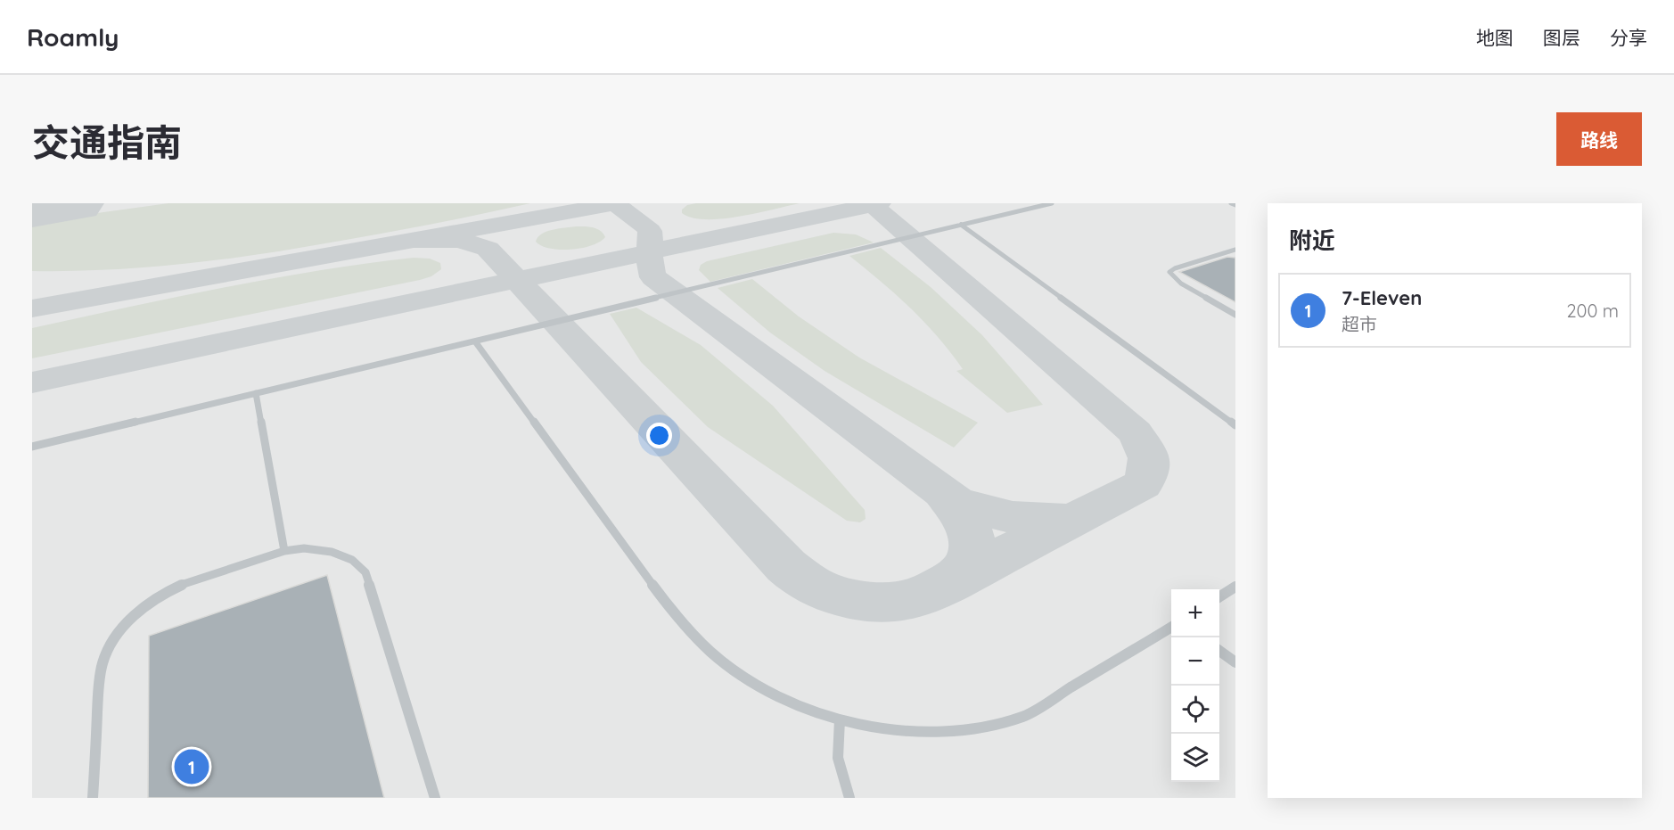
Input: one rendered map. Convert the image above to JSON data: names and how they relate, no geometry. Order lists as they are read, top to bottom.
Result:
{
  "page": {
    "header": "Roamly",
    "nav": ["地图", "图层", "分享"],
    "title": "交通指南",
    "buttons": "路线",
    "heading": "附近",
    "list": [
      {
        "mark": "1",
        "name": "7-Eleven",
        "note": "超市",
        "value": "200 m"
      }
    ],
    "map_buttons": ["+", "−"],
    "pins": "1"
  }
}
